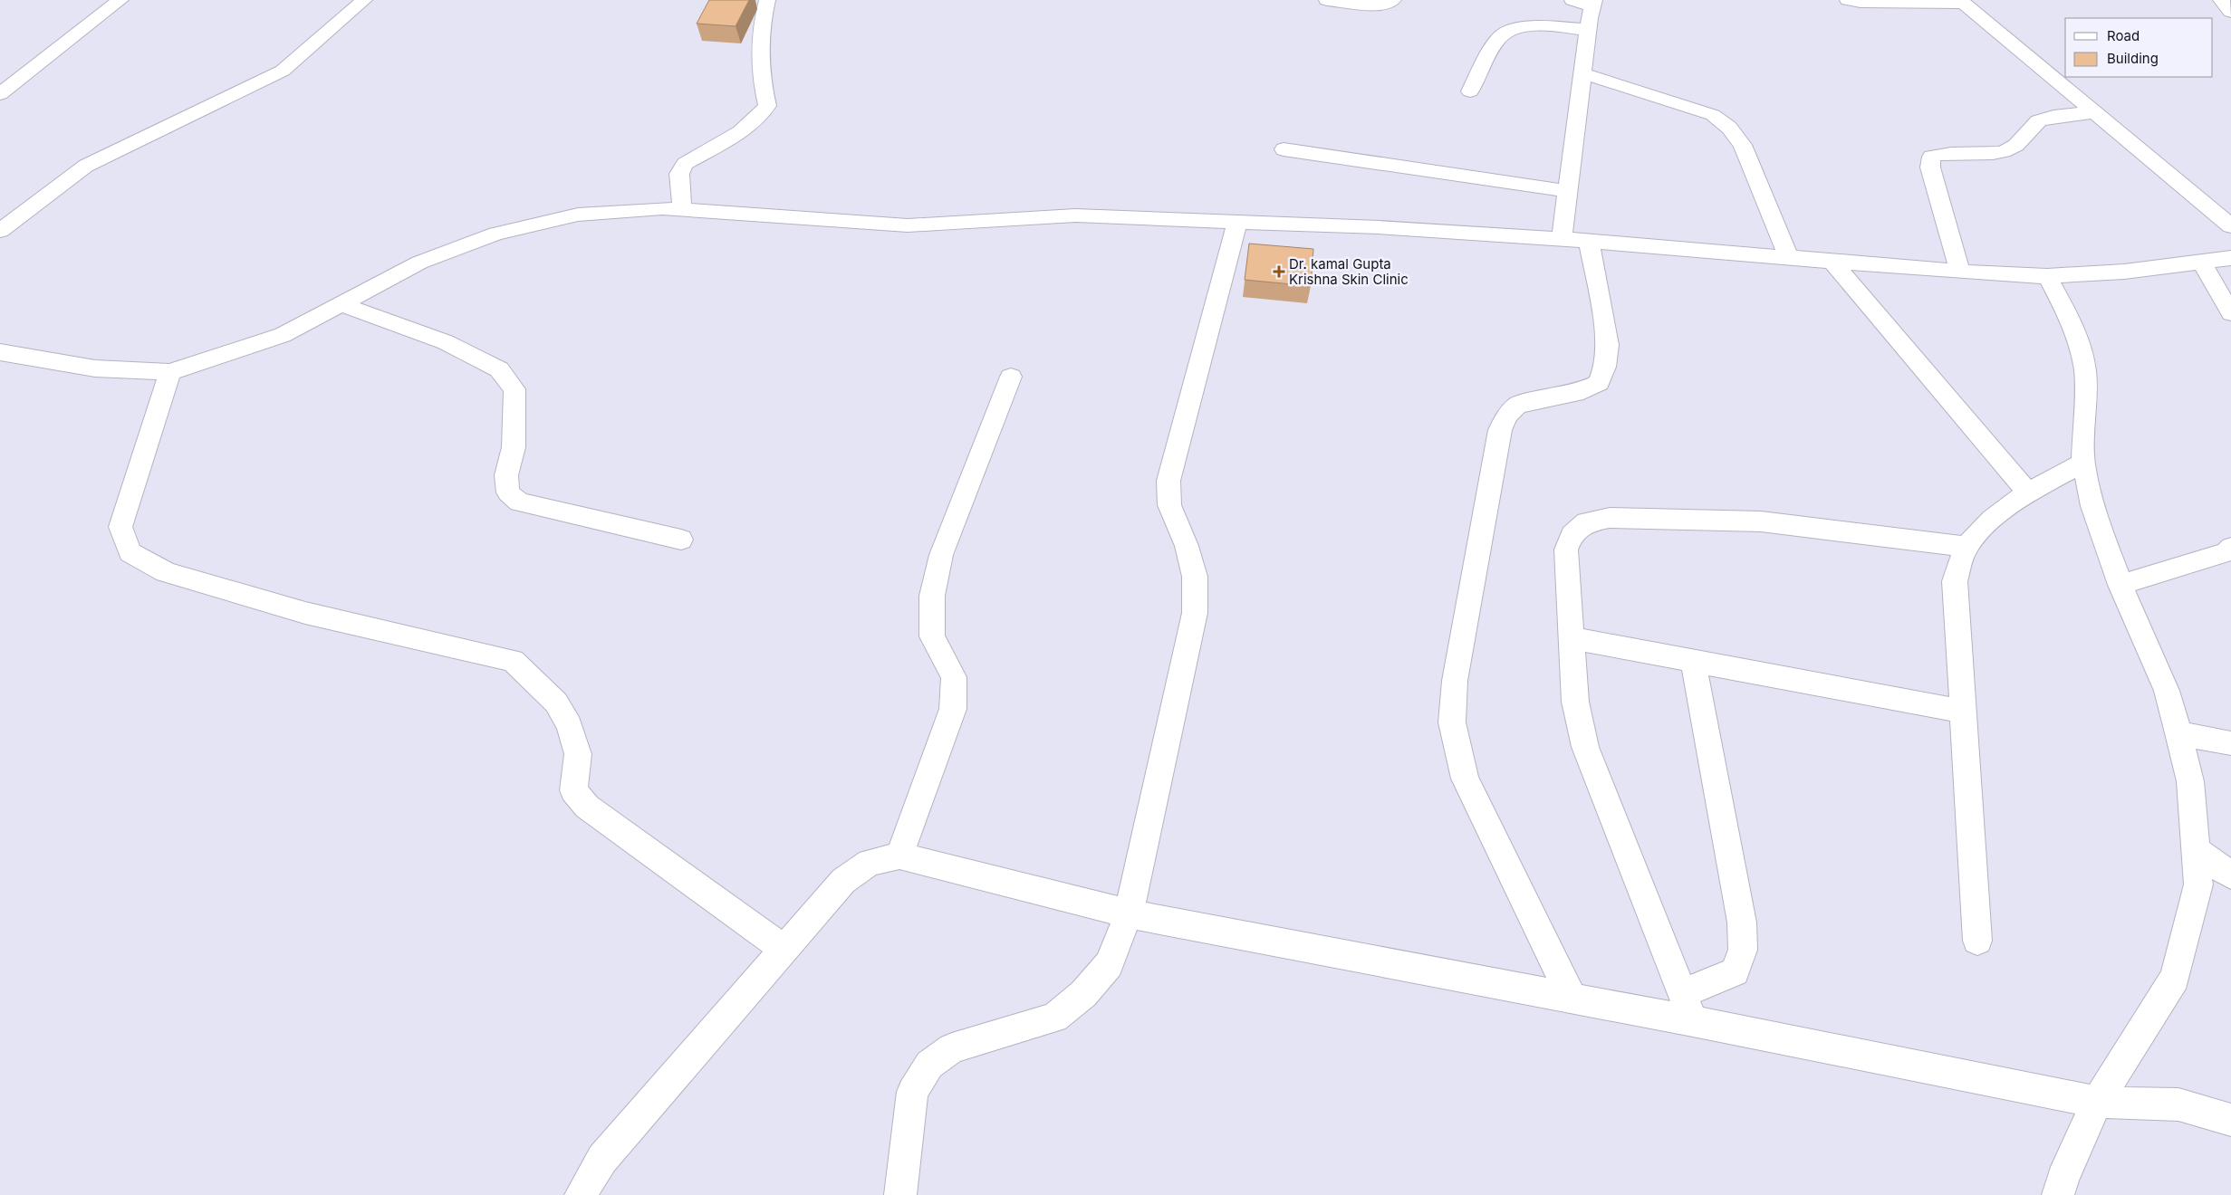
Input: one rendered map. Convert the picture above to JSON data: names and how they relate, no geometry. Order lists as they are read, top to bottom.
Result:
{
  "places": {
    "health": ["Dr. kamal Gupta Krishna Skin Clinic"]
  },
  "legend": ["Road", "Building"]
}
